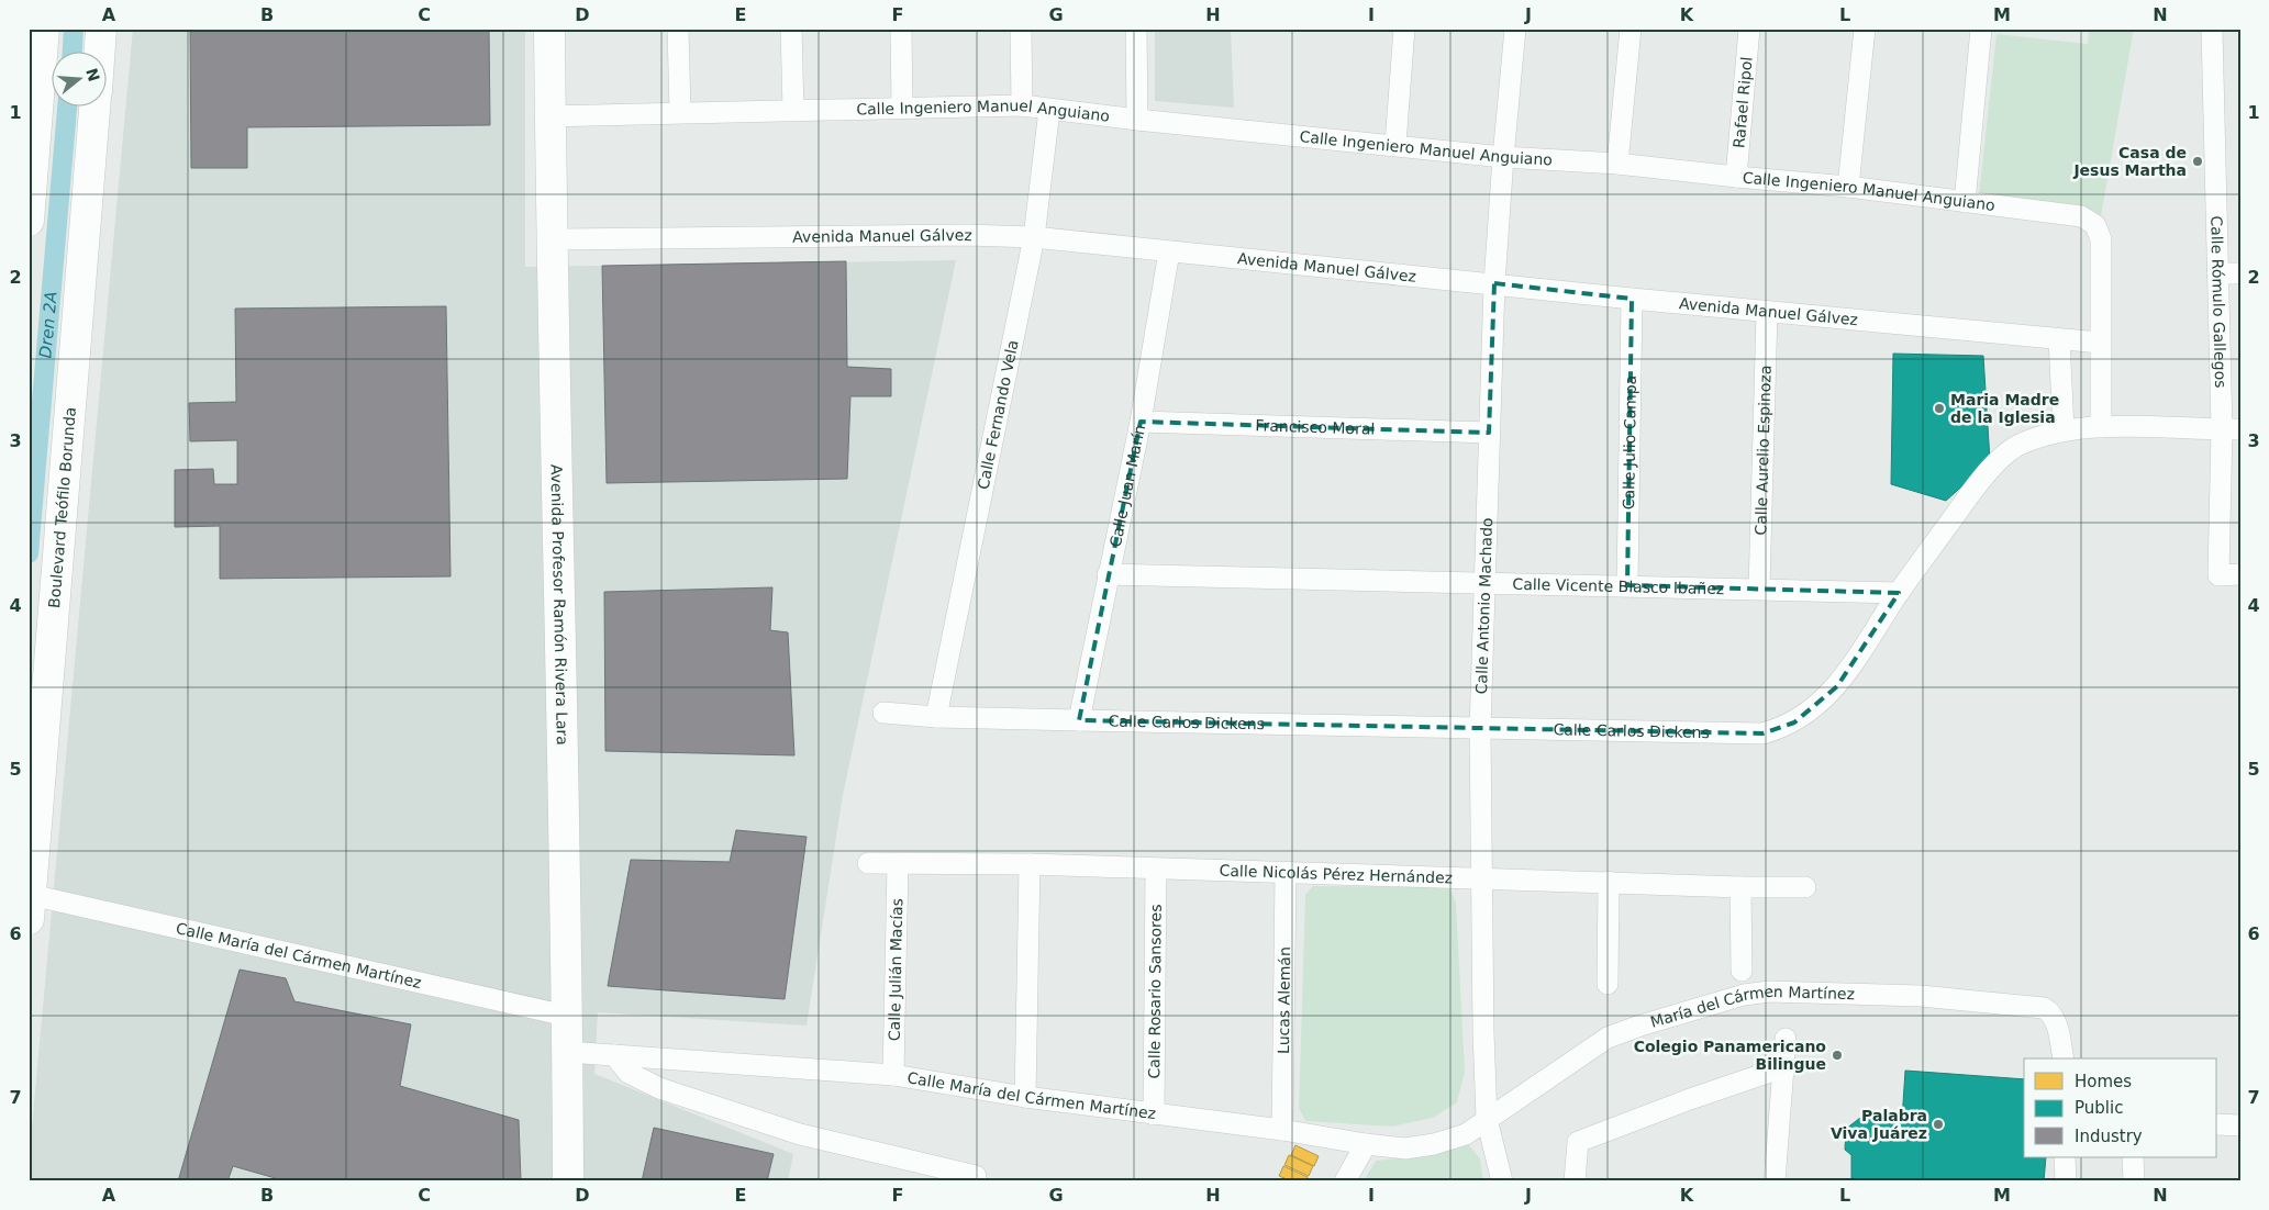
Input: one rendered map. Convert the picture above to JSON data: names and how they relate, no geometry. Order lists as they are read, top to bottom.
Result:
{
  "streets": {
    "main road": ["Boulevard Teófilo Borunda", "Avenida Profesor Ramón Rivera Lara"],
    "street": [
      "Rafael Ripol",
      "Calle Ingeniero Manuel Anguiano",
      "Avenida Manuel Gálvez",
      "Calle Rómulo Gallegos",
      "Calle Fernando Vela",
      "Francisco Moral",
      "Calle Julio Campa",
      "Calle Aurelio Espinoza",
      "Calle Juan Marín",
      "Calle Vicente Blasco Ibañez",
      "Calle Antonio Machado",
      "Calle Carlos Dickens",
      "Calle Nicolás Pérez Hernández",
      "Calle María del Cármen Martínez",
      "Calle Julián Macías",
      "Calle Rosario Sansores",
      "Lucas Alemán",
      "María del Cármen Martínez"
    ]
  },
  "crossings": [
    ["Rafael Ripol", "Calle Ingeniero Manuel Anguiano"],
    ["Calle Ingeniero Manuel Anguiano", "Avenida Manuel Gálvez"],
    ["Calle Ingeniero Manuel Anguiano", "Calle Fernando Vela"],
    ["Calle Ingeniero Manuel Anguiano", "Avenida Profesor Ramón Rivera Lara"],
    ["Calle Ingeniero Manuel Anguiano", "Calle Antonio Machado"],
    ["Calle Ingeniero Manuel Anguiano", "Calle Carlos Dickens"],
    ["Avenida Manuel Gálvez", "Calle Fernando Vela"],
    ["Avenida Manuel Gálvez", "Calle Julio Campa"],
    ["Avenida Manuel Gálvez", "Calle Aurelio Espinoza"],
    ["Avenida Manuel Gálvez", "Calle Juan Marín"],
    ["Avenida Manuel Gálvez", "Avenida Profesor Ramón Rivera Lara"],
    ["Avenida Manuel Gálvez", "Calle Antonio Machado"],
    ["Calle Rómulo Gallegos", "Calle Carlos Dickens"],
    ["Calle Fernando Vela", "Calle Carlos Dickens"],
    ["Francisco Moral", "Calle Juan Marín"],
    ["Francisco Moral", "Calle Antonio Machado"],
    ["Calle Julio Campa", "Calle Vicente Blasco Ibañez"],
    ["Calle Aurelio Espinoza", "Calle Vicente Blasco Ibañez"],
    ["Calle Juan Marín", "Calle Vicente Blasco Ibañez"],
    ["Calle Juan Marín", "Calle Carlos Dickens"],
    ["Boulevard Teófilo Borunda", "Calle María del Cármen Martínez"],
    ["Calle Vicente Blasco Ibañez", "Calle Antonio Machado"],
    ["Calle Vicente Blasco Ibañez", "Calle Carlos Dickens"],
    ["Avenida Profesor Ramón Rivera Lara", "Calle María del Cármen Martínez"],
    ["Calle Antonio Machado", "Calle Carlos Dickens"],
    ["Calle Antonio Machado", "Calle Nicolás Pérez Hernández"],
    ["Calle Antonio Machado", "Calle María del Cármen Martínez"],
    ["Calle Antonio Machado", "María del Cármen Martínez"],
    ["Calle Nicolás Pérez Hernández", "Calle Julián Macías"],
    ["Calle Nicolás Pérez Hernández", "Calle Rosario Sansores"],
    ["Calle Nicolás Pérez Hernández", "Lucas Alemán"],
    ["Calle María del Cármen Martínez", "Calle Julián Macías"],
    ["Calle María del Cármen Martínez", "Calle Rosario Sansores"],
    ["Calle María del Cármen Martínez", "Lucas Alemán"],
    ["Calle María del Cármen Martínez", "María del Cármen Martínez"]
  ],
  "water": ["Dren 2A"],
  "places": [
    "Casa de Jesus Martha",
    "Maria Madre de la Iglesia",
    "Colegio Panamericano Bilingue",
    "Palabra Viva Juárez"
  ],
  "legend": ["Homes", "Public", "Industry"],
  "north": "right",
  "grid": {
    "columns": [
      "A",
      "B",
      "C",
      "D",
      "E",
      "F",
      "G",
      "H",
      "I",
      "J",
      "K",
      "L",
      "M",
      "N"
    ],
    "rows": [
      "1",
      "2",
      "3",
      "4",
      "5",
      "6",
      "7"
    ]
  }
}
